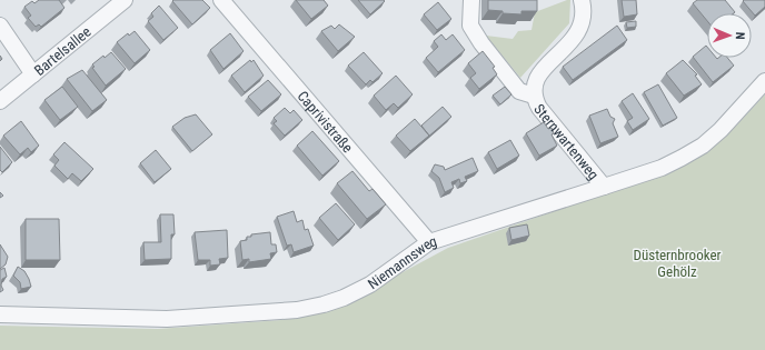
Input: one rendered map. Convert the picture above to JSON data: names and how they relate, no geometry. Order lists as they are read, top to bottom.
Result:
{
  "streets": {
    "street": [
      "Bartelsallee",
      "Caprivistraße",
      "Sternwartenweg",
      "Niemannsweg"
    ]
  },
  "crossings": [
    ["Caprivistraße", "Niemannsweg"],
    ["Sternwartenweg", "Niemannsweg"]
  ],
  "parks": ["Düsternbrooker Gehölz"],
  "north": "right"
}
